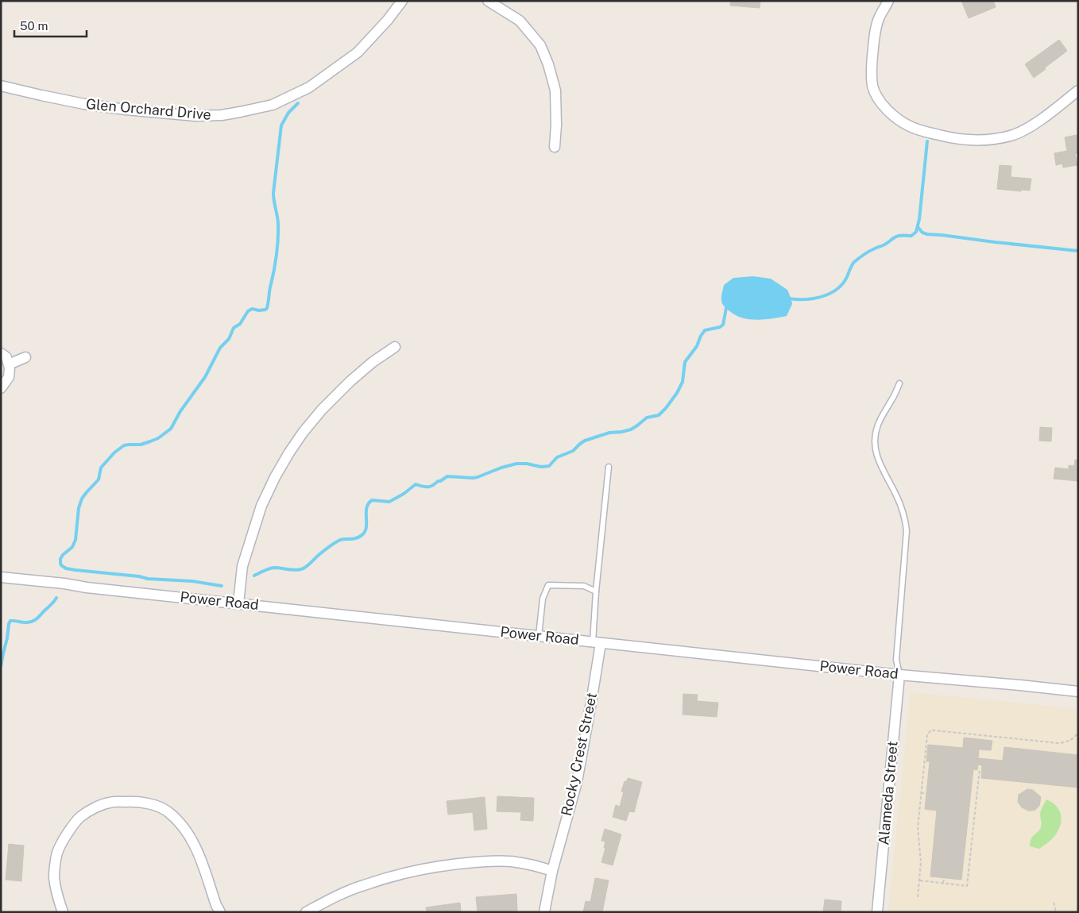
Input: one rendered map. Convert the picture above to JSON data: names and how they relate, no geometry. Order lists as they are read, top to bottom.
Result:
{
  "streets": {
    "street": [
      "Glen Orchard Drive",
      "Power Road",
      "Rocky Crest Street",
      "Alameda Street"
    ]
  },
  "crossings": [
    ["Power Road", "Rocky Crest Street"],
    ["Power Road", "Alameda Street"]
  ],
  "scale_bar": "50 m"
}
